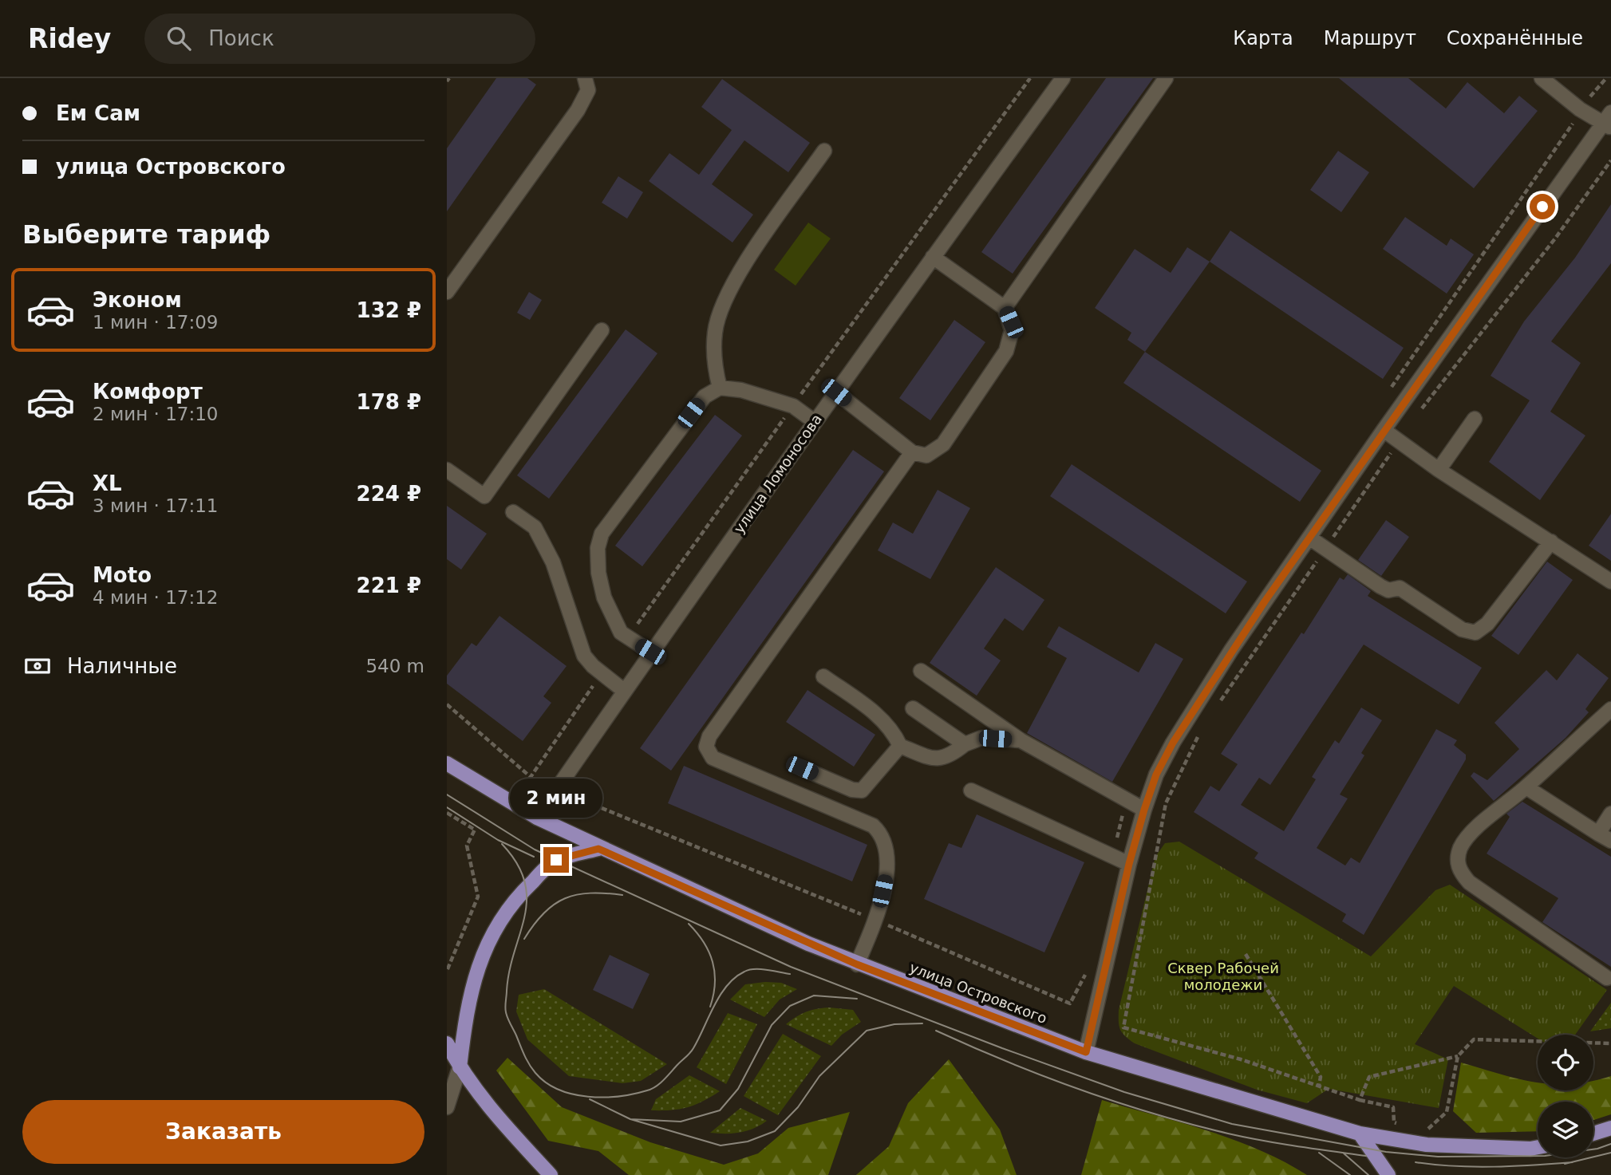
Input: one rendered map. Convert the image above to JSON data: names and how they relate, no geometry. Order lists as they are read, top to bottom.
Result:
{
  "streets": {
    "main road": ["улица Островского"],
    "street": ["улица Ломоносова"]
  },
  "crossings": [
    ["улица Ломоносова", "улица Островского"]
  ],
  "parks": ["Сквер Рабочей молодежи"],
  "page": {
    "header": "Ridey",
    "search": "Поиск",
    "nav": ["Карта", "Маршрут", "Сохранённые"],
    "banner": ["Ем Сам", "улица Островского"],
    "heading": "Выберите тариф",
    "list": [
      {
        "name": "Эконом",
        "note": "1 мин · 17:09",
        "value": "132 ₽"
      },
      {
        "name": "Комфорт",
        "note": "2 мин · 17:10",
        "value": "178 ₽"
      },
      {
        "name": "XL",
        "note": "3 мин · 17:11",
        "value": "224 ₽"
      },
      {
        "name": "Moto",
        "note": "4 мин · 17:12",
        "value": "221 ₽"
      }
    ],
    "pay": ["Наличные", "540 m"],
    "bubble": "2 мин",
    "buttons": "Заказать"
  }
}
